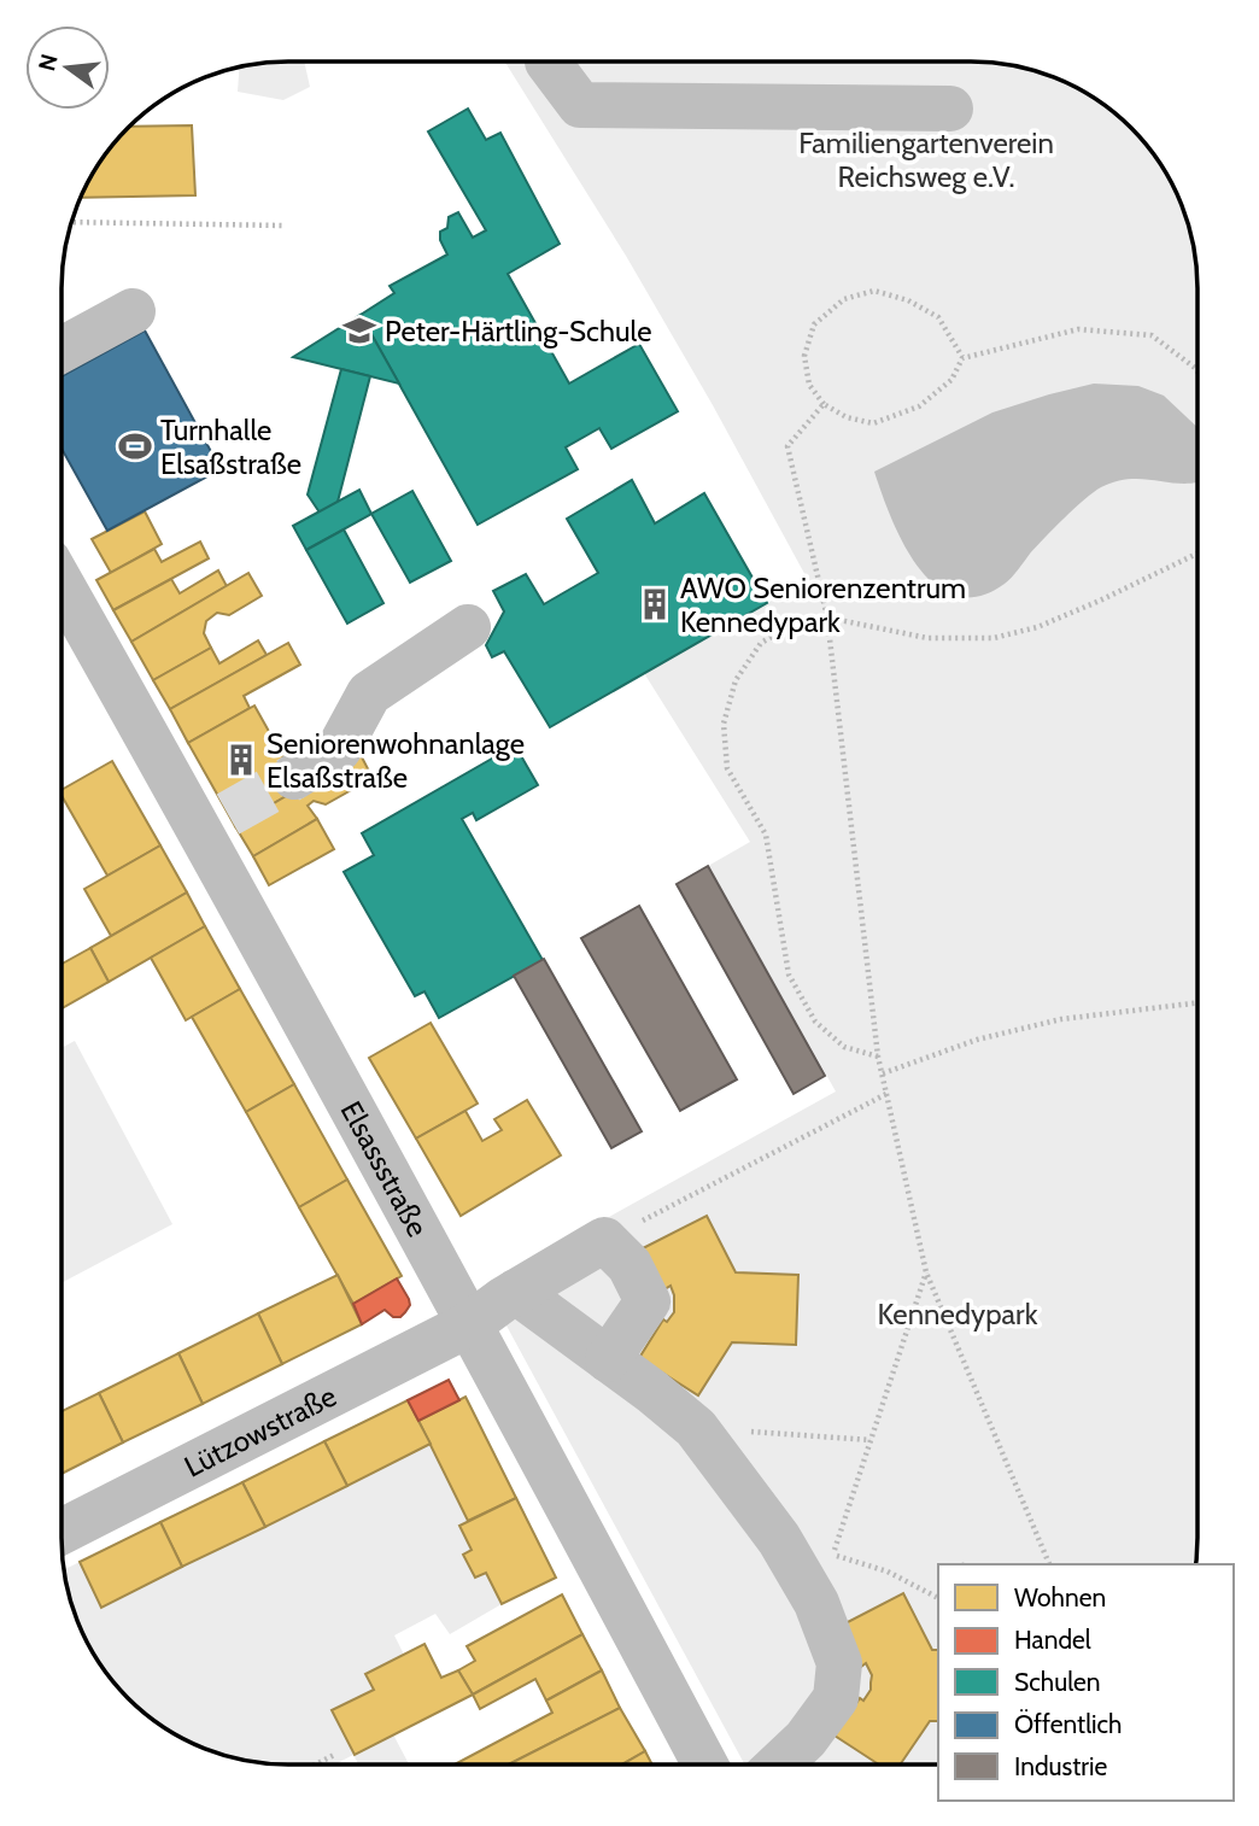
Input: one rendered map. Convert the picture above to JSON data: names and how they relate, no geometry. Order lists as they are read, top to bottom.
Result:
{
  "streets": {
    "street": ["Elsassstraße", "Lützowstraße"]
  },
  "crossings": [
    ["Elsassstraße", "Lützowstraße"]
  ],
  "parks": ["Familiengartenverein Reichsweg e.V.", "Kennedypark"],
  "places": {
    "school or university": ["Peter-Härtling-Schule"],
    "sports": ["Turnhalle Elsaßstraße"],
    "building": ["AWO Seniorenzentrum Kennedypark", "Seniorenwohnanlage Elsaßstraße"]
  },
  "legend": [
    "Wohnen",
    "Handel",
    "Schulen",
    "Öffentlich",
    "Industrie"
  ],
  "north": "left"
}
